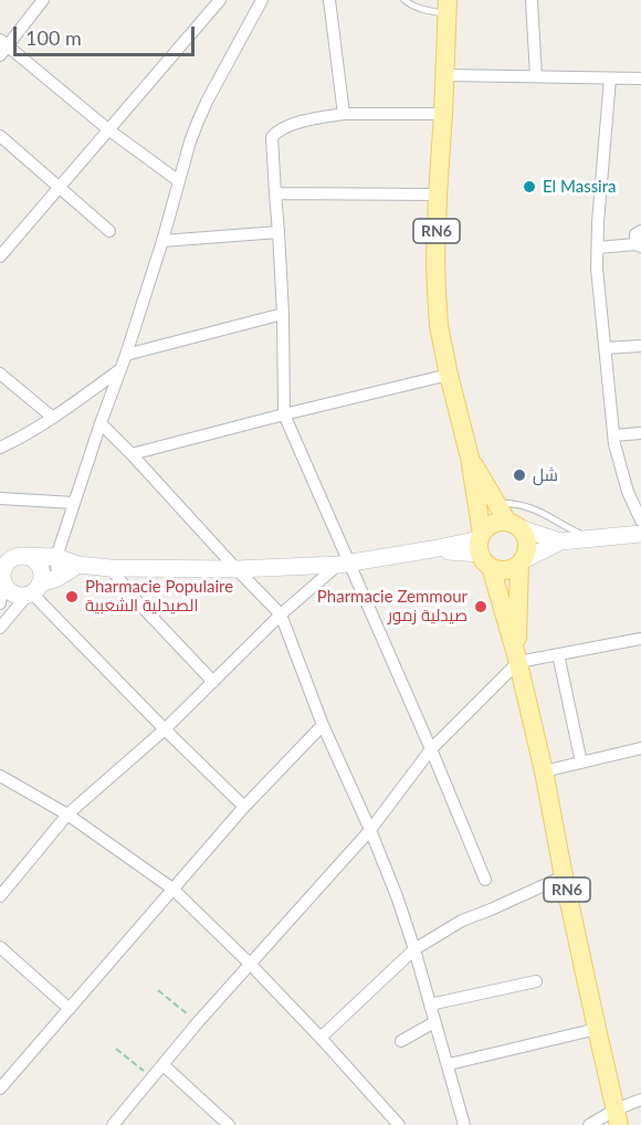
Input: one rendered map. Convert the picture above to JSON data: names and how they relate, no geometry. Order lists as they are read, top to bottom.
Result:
{
  "streets": {
    "main road": ["RN6"]
  },
  "places": [
    "El Massira",
    "شل",
    "Pharmacie Populaire الصيدلية الشعبية",
    "Pharmacie Zemmour صيدلية زمور"
  ],
  "scale_bar": "100 m"
}
